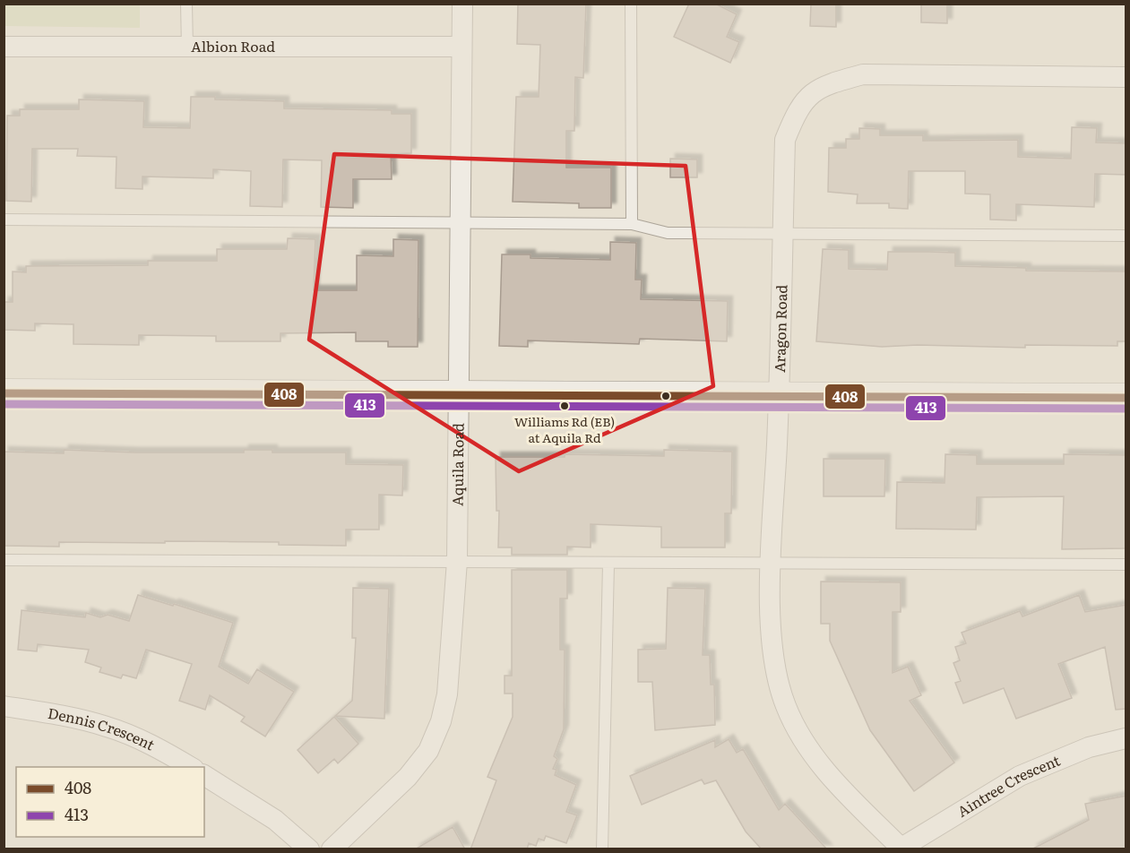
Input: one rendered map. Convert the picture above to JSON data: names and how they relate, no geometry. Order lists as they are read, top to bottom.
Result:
{
  "streets": {
    "street": [
      "Albion Road",
      "Aragon Road",
      "Aquila Road",
      "Dennis Crescent",
      "Aintree Crescent"
    ]
  },
  "crossings": [
    ["Albion Road", "Aquila Road"],
    ["Aragon Road", "Aintree Crescent"]
  ],
  "places": ["Williams Rd (EB) at Aquila Rd"],
  "lines": ["transit line 408", "transit line 413"],
  "legend": ["408", "413"]
}
